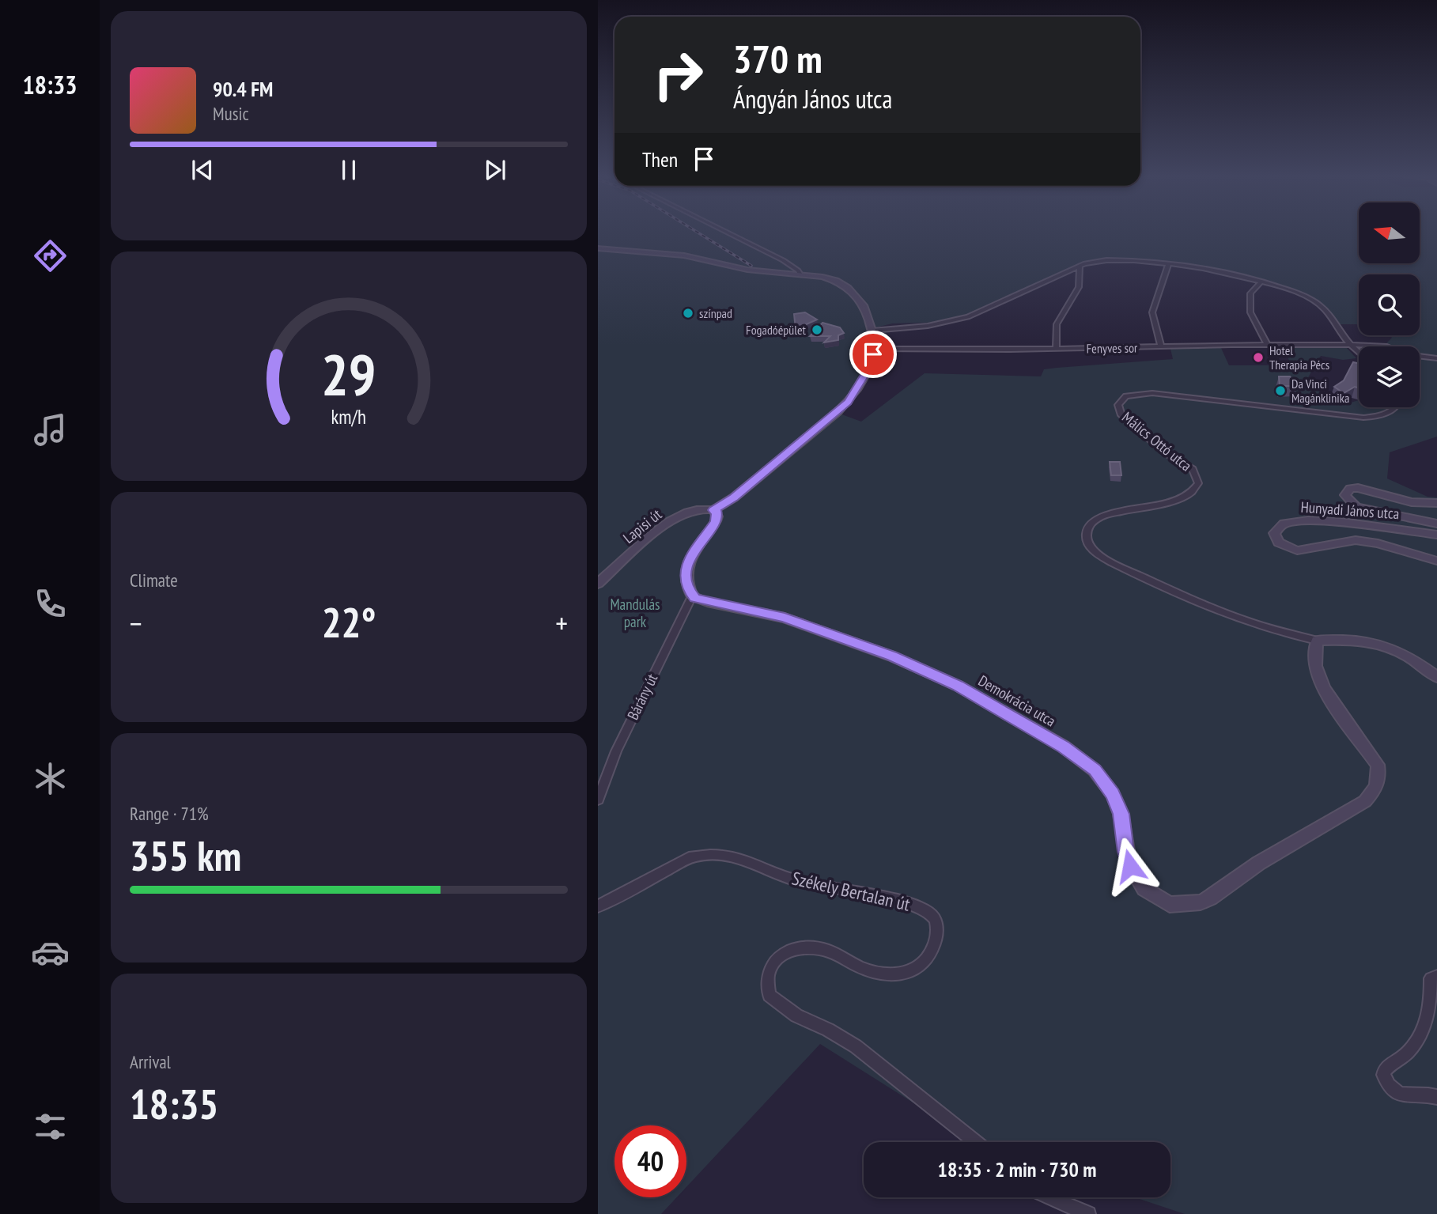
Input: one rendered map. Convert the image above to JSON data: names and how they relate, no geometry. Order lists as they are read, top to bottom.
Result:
{
  "streets": {
    "street": [
      "Fenyves sor",
      "Málics Ottó utca",
      "Hunyadi János utca",
      "Lapisi út",
      "Bárány út",
      "Demokrácia utca",
      "Székely Bertalan út"
    ]
  },
  "crossings": [
    ["Málics Ottó utca", "Demokrácia utca"],
    ["Bárány út", "Demokrácia utca"]
  ],
  "parks": ["Mandulás park"],
  "places": [
    "színpad",
    "Fogadóépület",
    "Hotel Therapia Pécs",
    "Da Vinci Magánklinika"
  ],
  "north": "left",
  "page": {
    "tabs": "18:33",
    "turn": ["370 m", "Ángyán János utca"],
    "song": ["90.4 FM", "Music"],
    "then": "Then",
    "tile": [
      "Climate",
      ["Range · 71%", "355 km"],
      ["Arrival", "18:35"]
    ],
    "heat": ["−", "22°", "+"],
    "limit": "40",
    "trip": "18:35 · 2 min · 730 m",
    "gauge": ["29", "km/h"]
  }
}
